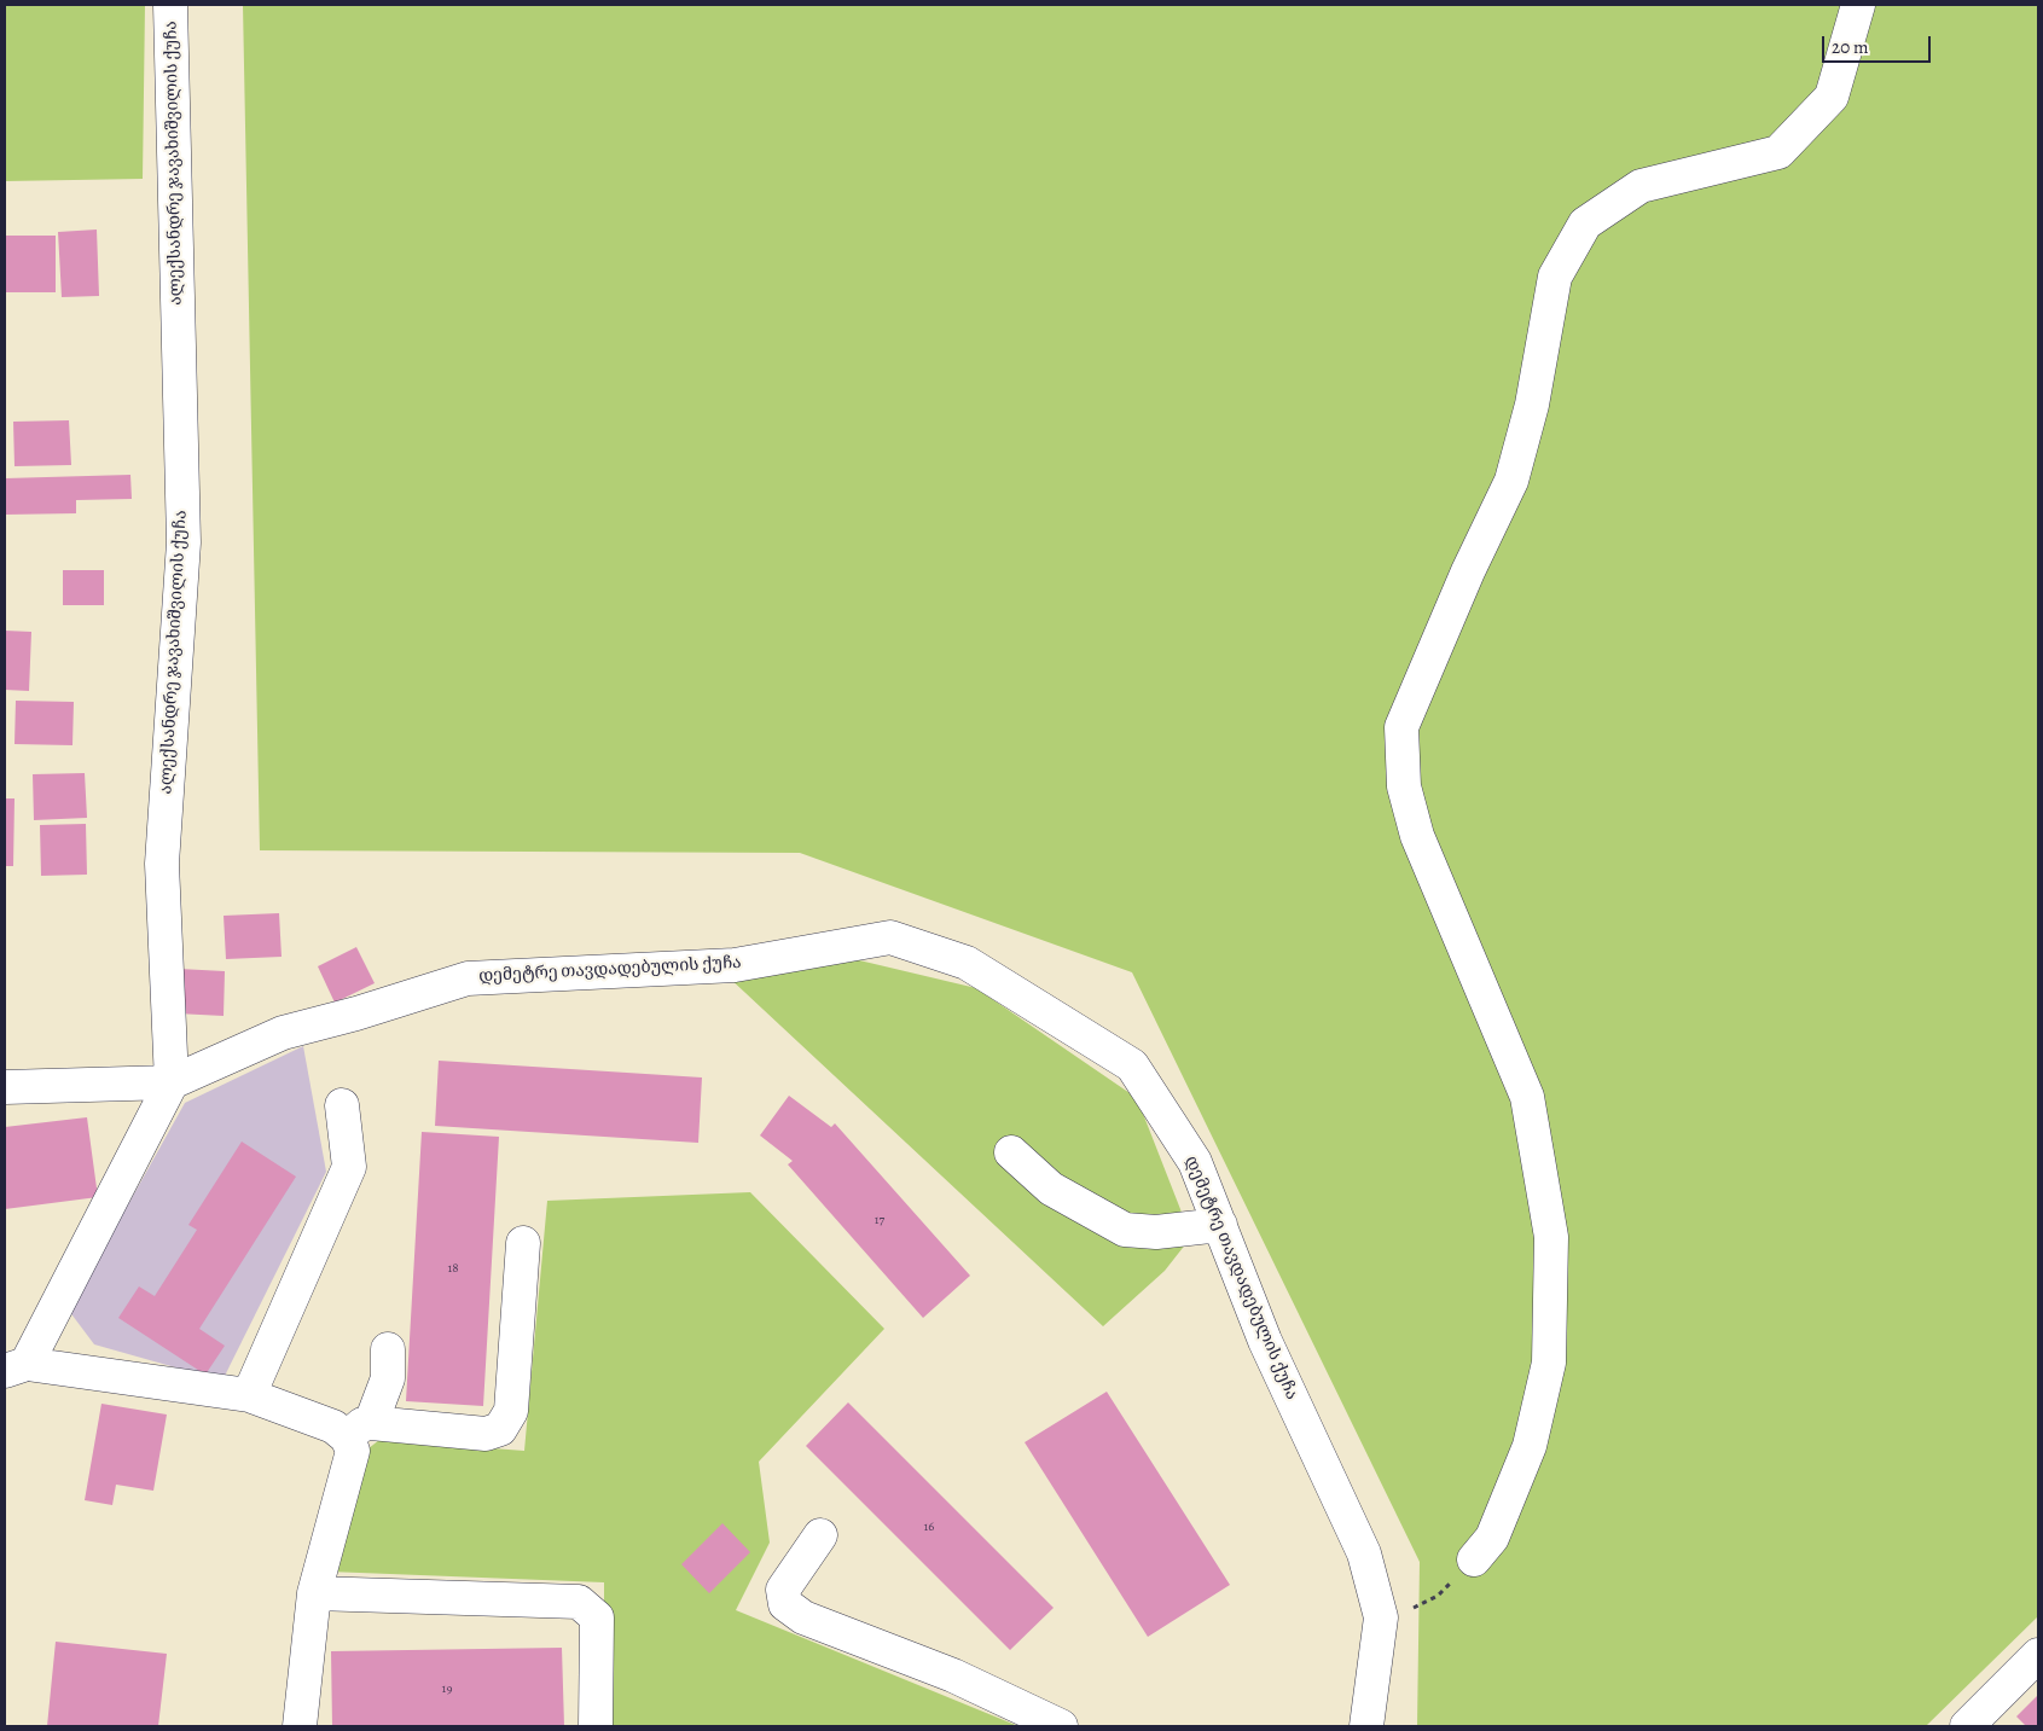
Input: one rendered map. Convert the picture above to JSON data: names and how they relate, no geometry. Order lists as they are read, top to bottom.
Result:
{
  "streets": {
    "street": ["ალექსანდრე ჯავახიშვილის ქუჩა", "დემეტრე თავდადებულის ქუჩა"]
  },
  "crossings": [
    ["ალექსანდრე ჯავახიშვილის ქუჩა", "დემეტრე თავდადებულის ქუჩა"]
  ],
  "house_numbers": [
    "17",
    "18",
    "16",
    "19"
  ],
  "scale_bar": "20 m"
}
